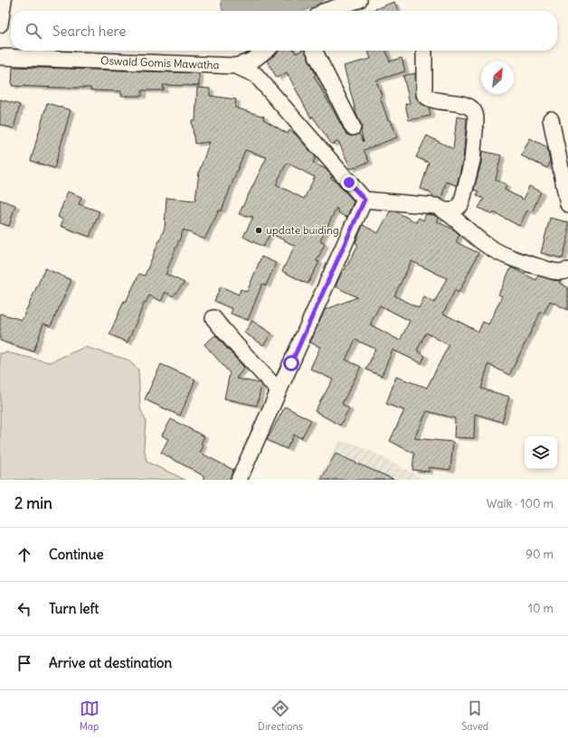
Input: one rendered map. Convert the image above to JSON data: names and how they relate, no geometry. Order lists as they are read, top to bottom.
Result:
{
  "streets": {
    "street": ["Oswald Gomis Mawatha"]
  },
  "places": ["update buiding"],
  "north": "top right",
  "page": {
    "search": "Search here",
    "heading": ["2 min", "Walk · 100 m"],
    "list": [
      ["Continue", "90 m"],
      ["Turn left", "10 m"],
      "Arrive at destination"
    ],
    "nav": ["Map", "Directions", "Saved"]
  }
}
